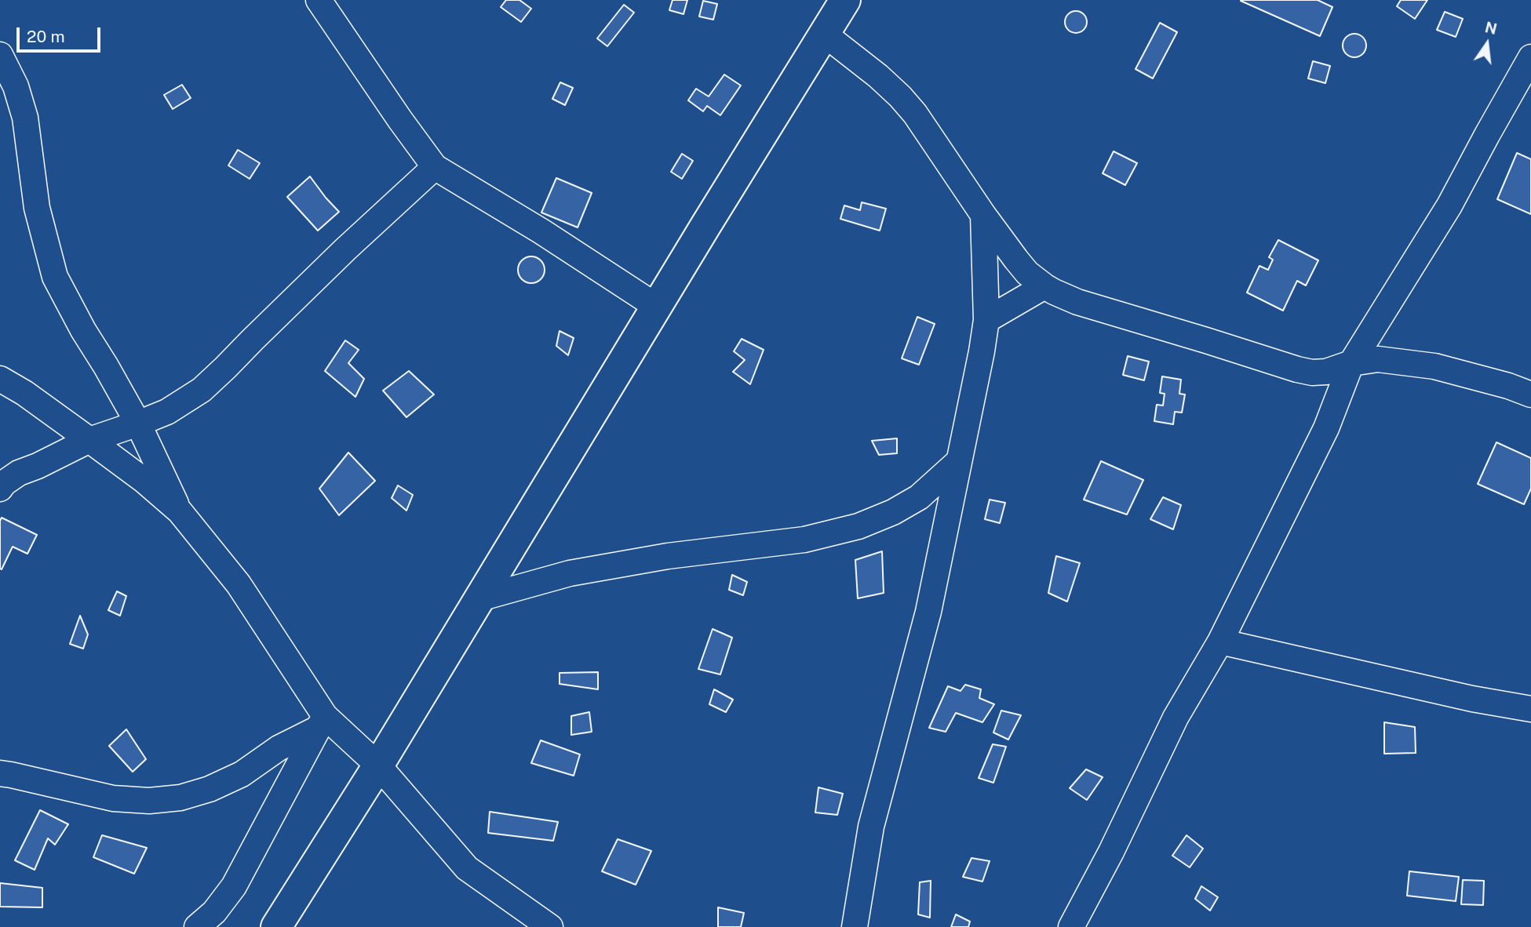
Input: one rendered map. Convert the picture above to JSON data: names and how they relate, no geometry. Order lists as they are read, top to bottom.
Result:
{
  "scale_bar": "20 m",
  "north": "top"
}
